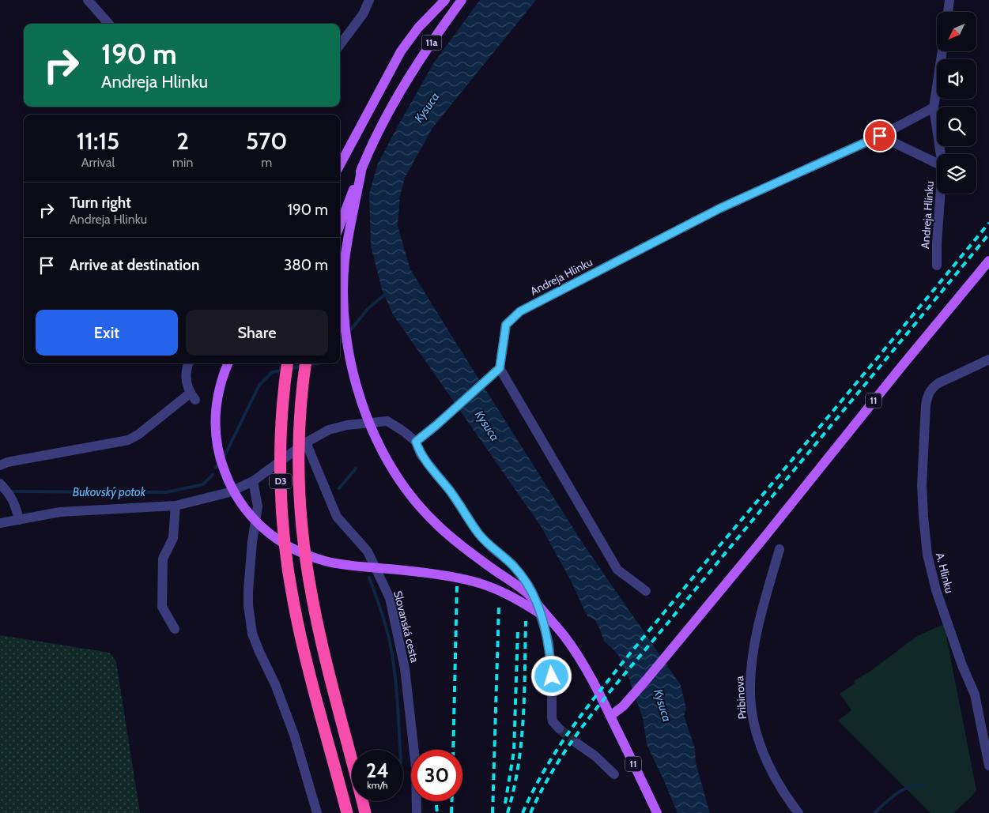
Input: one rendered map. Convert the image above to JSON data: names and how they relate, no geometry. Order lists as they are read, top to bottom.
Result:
{
  "streets": {
    "highway": ["D3"],
    "main road": ["11a", "11"],
    "street": [
      "Andreja Hlinku",
      "A. Hlinku",
      "Slovanská cesta",
      "Pribinova"
    ]
  },
  "water": ["Kysuca", "Bukovský potok"],
  "north": "bottom left",
  "page": {
    "turn": ["190 m", "Andreja Hlinku"],
    "eta": [
      "11:15",
      "Arrival",
      "2",
      "min",
      "570",
      "m"
    ],
    "list": [
      {
        "name": "Turn right",
        "note": "Andreja Hlinku",
        "value": "190 m"
      },
      {
        "name": "Arrive at destination",
        "value": "380 m"
      }
    ],
    "buttons": ["Exit", "Share"],
    "speed": "24 km/h",
    "limit": "30"
  }
}
